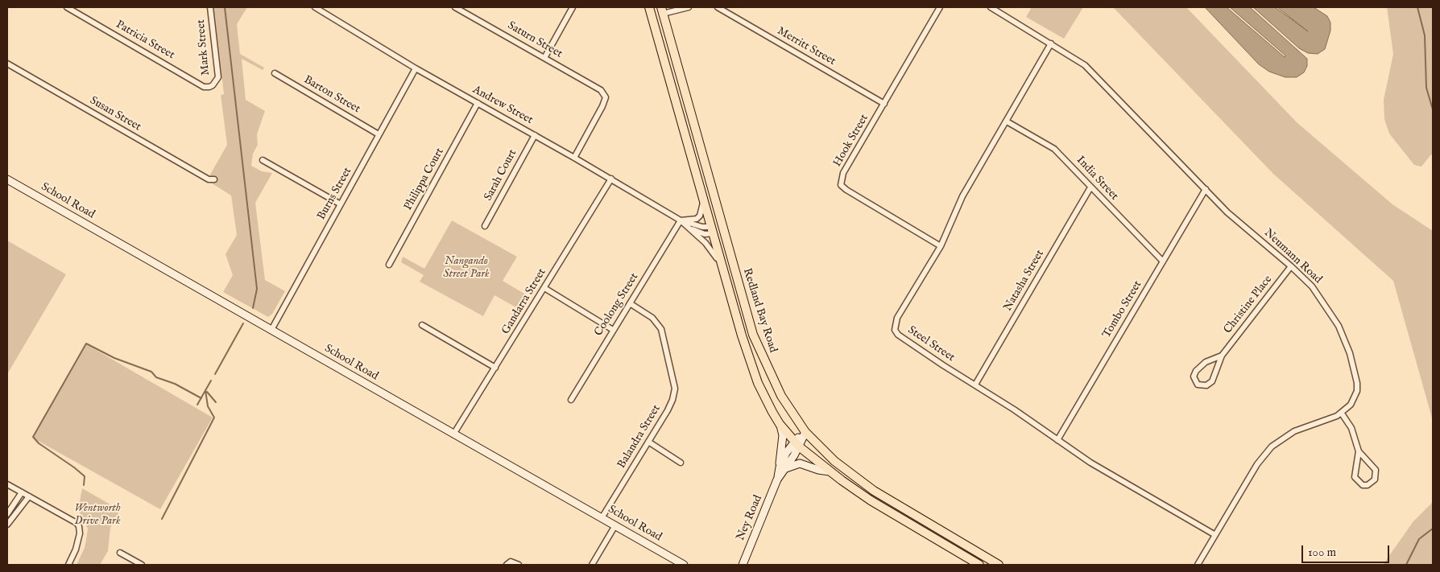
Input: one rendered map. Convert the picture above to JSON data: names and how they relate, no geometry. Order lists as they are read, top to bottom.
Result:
{
  "streets": {
    "main road": ["Redland Bay Road"],
    "street": [
      "Patricia Street",
      "Saturn Street",
      "Merritt Street",
      "Mark Street",
      "Barton Street",
      "Andrew Street",
      "Susan Street",
      "Hook Street",
      "Sarah Court",
      "India Street",
      "Philippa Court",
      "Burns Street",
      "School Road",
      "Neumann Road",
      "Natasha Street",
      "Gandarra Street",
      "Coolong Street",
      "Christine Place",
      "Tombo Street",
      "Steel Street",
      "Balandra Street",
      "Ney Road"
    ]
  },
  "crossings": [
    ["Patricia Street", "Mark Street"],
    ["Saturn Street", "Andrew Street"],
    ["Merritt Street", "Hook Street"],
    ["Barton Street", "Burns Street"],
    ["Andrew Street", "Sarah Court"],
    ["Andrew Street", "Philippa Court"],
    ["Andrew Street", "Burns Street"],
    ["Andrew Street", "Gandarra Street"],
    ["Andrew Street", "Coolong Street"],
    ["Andrew Street", "Redland Bay Road"],
    ["Hook Street", "Steel Street"],
    ["India Street", "Natasha Street"],
    ["India Street", "Tombo Street"],
    ["India Street", "Steel Street"],
    ["Burns Street", "School Road"],
    ["School Road", "Gandarra Street"],
    ["School Road", "Balandra Street"],
    ["Neumann Road", "Christine Place"],
    ["Neumann Road", "Tombo Street"],
    ["Neumann Road", "Steel Street"],
    ["Natasha Street", "Steel Street"],
    ["Coolong Street", "Balandra Street"],
    ["Tombo Street", "Steel Street"],
    ["Redland Bay Road", "Ney Road"]
  ],
  "parks": ["Nangando Street Park", "Wentworth Drive Park"],
  "scale_bar": "100 m"
}
